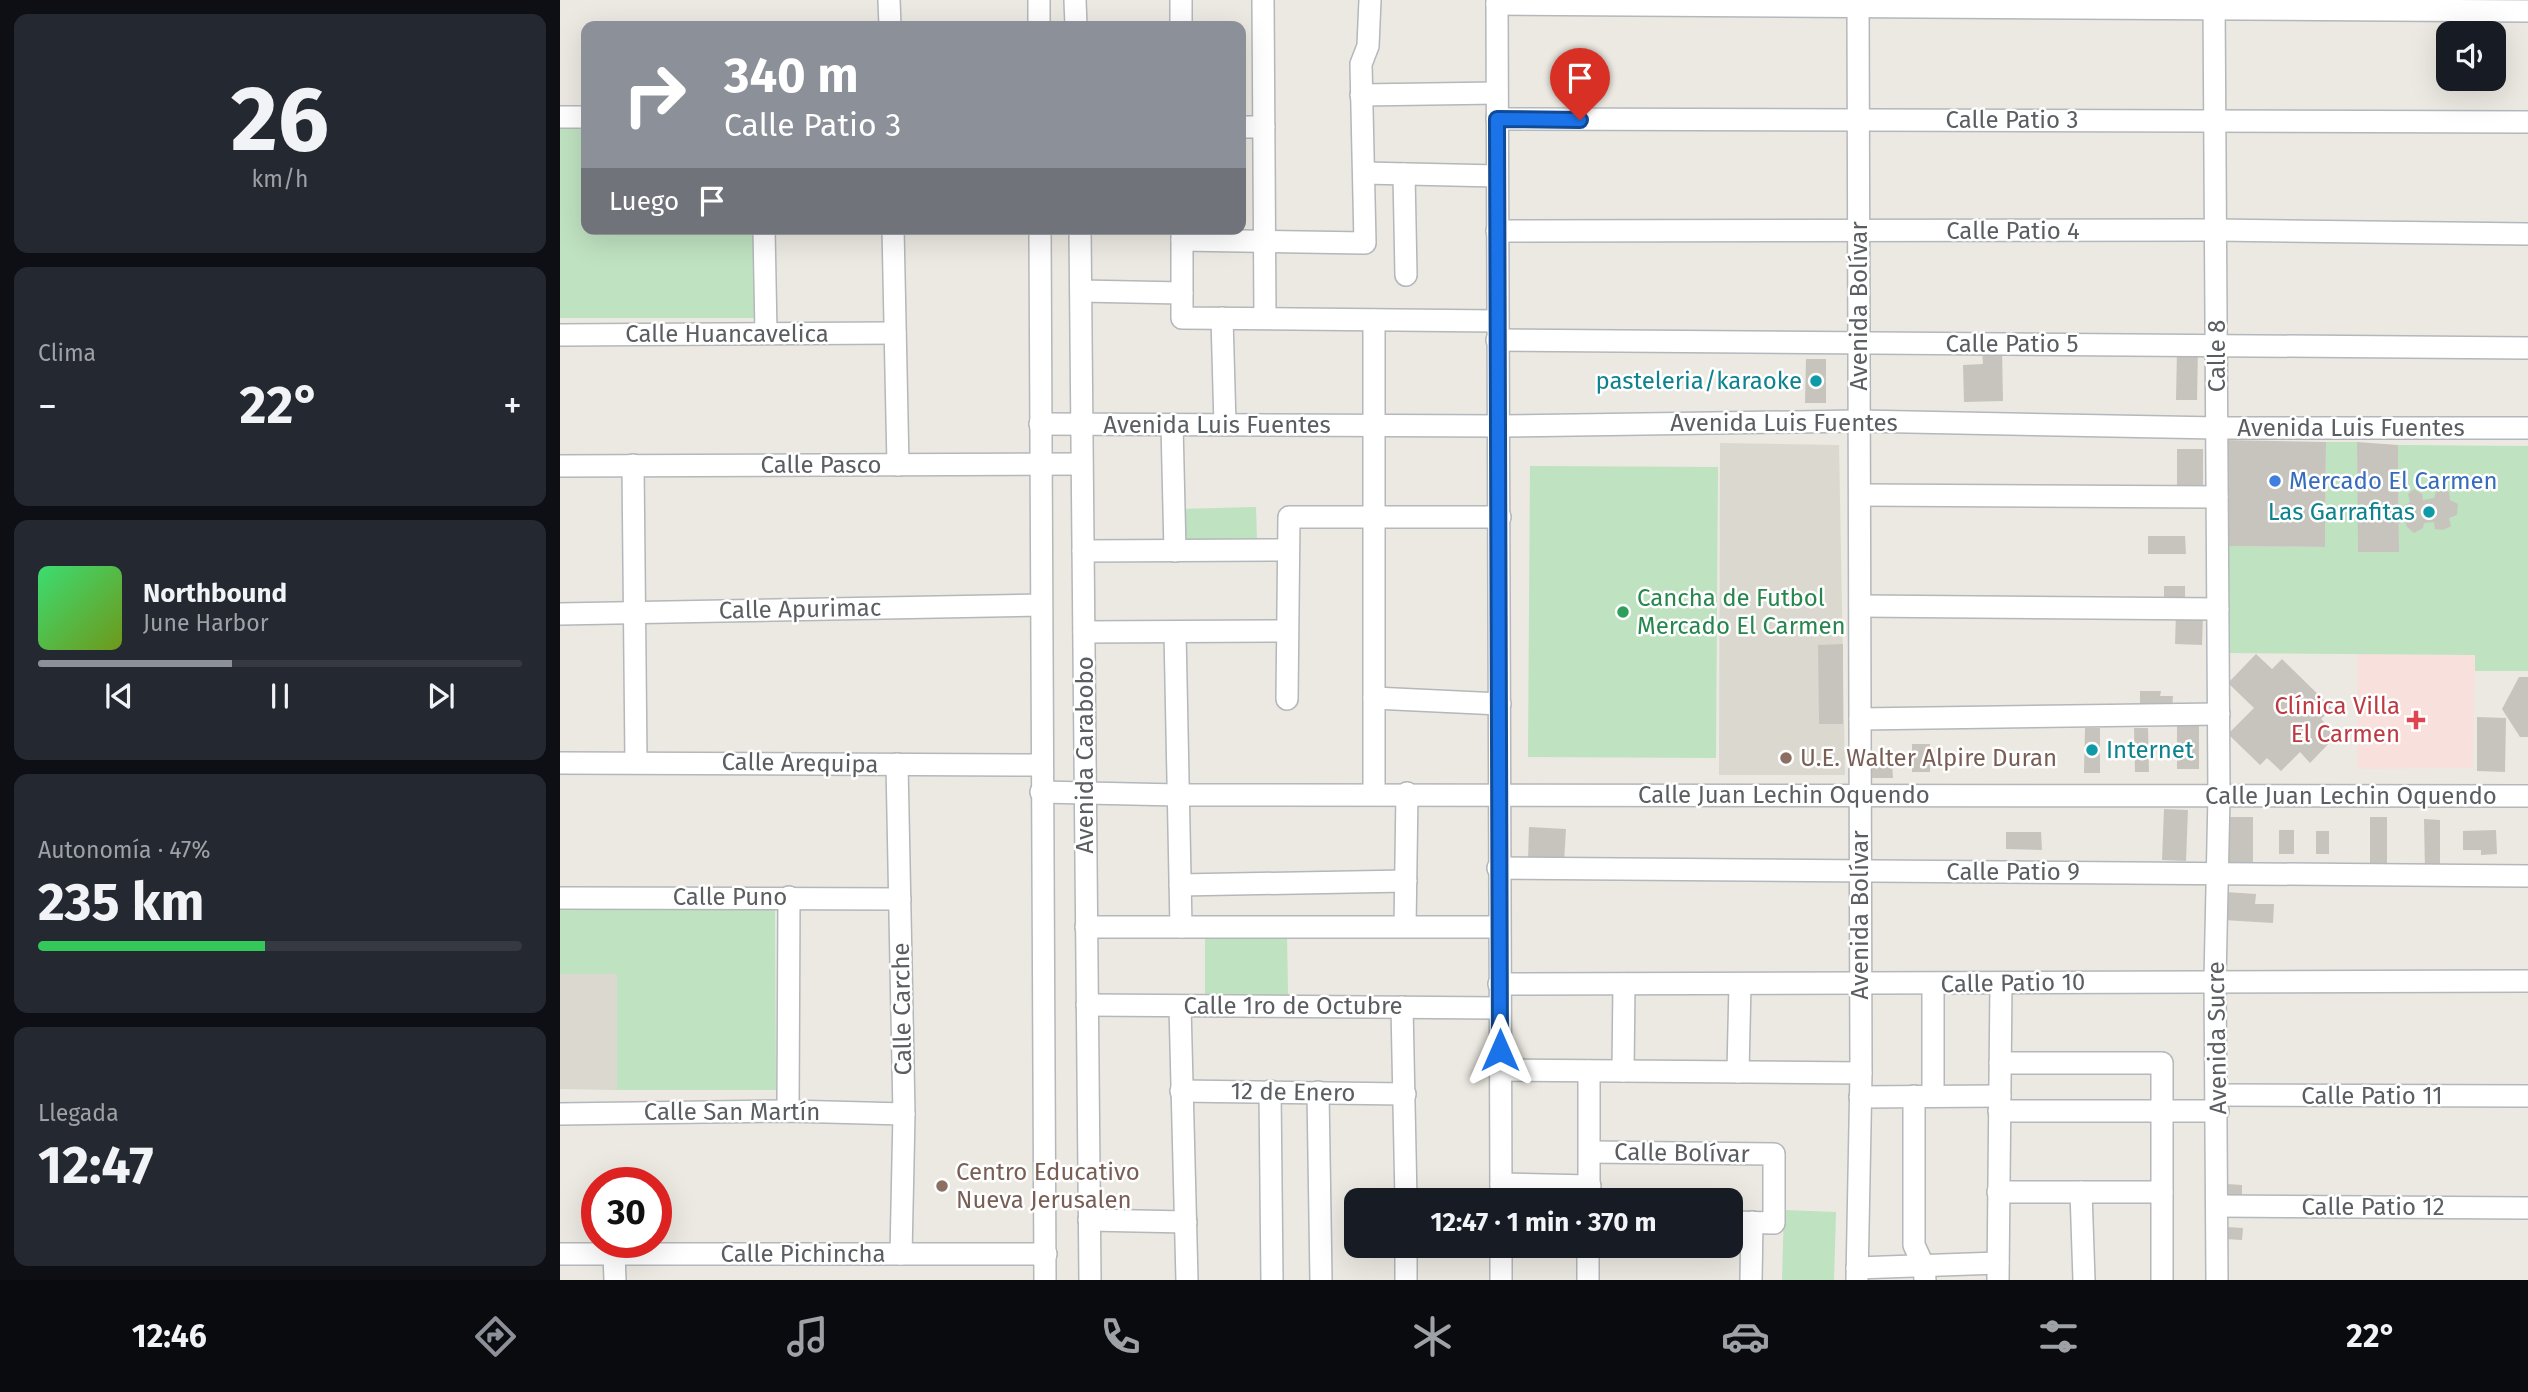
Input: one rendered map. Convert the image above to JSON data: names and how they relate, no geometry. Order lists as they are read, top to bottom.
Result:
{
  "streets": {
    "street": [
      "Calle Patio 3",
      "Calle Patio 4",
      "Avenida Bolívar",
      "Calle Huancavelica",
      "Calle Patio 5",
      "Calle 8",
      "Avenida Luis Fuentes",
      "Calle Pasco",
      "Calle Apurimac",
      "Avenida Carabobo",
      "Calle Arequipa",
      "Calle Juan Lechin Oquendo",
      "Calle Patio 9",
      "Calle Puno",
      "Calle Patio 10",
      "Calle 1ro de Octubre",
      "Calle Carche",
      "Avenida Sucre",
      "12 de Enero",
      "Calle Patio 11",
      "Calle San Martín",
      "Calle Bolívar",
      "Calle Patio 12",
      "Calle Pichincha"
    ]
  },
  "crossings": [
    ["Calle Patio 3", "Avenida Bolívar"],
    ["Calle Patio 3", "Calle 8"],
    ["Calle Patio 4", "Avenida Bolívar"],
    ["Calle Patio 4", "Calle 8"],
    ["Avenida Bolívar", "Calle Patio 5"],
    ["Avenida Bolívar", "Avenida Luis Fuentes"],
    ["Avenida Bolívar", "Calle Juan Lechin Oquendo"],
    ["Avenida Bolívar", "Calle Patio 9"],
    ["Avenida Bolívar", "Calle Patio 10"],
    ["Avenida Bolívar", "Calle Patio 11"],
    ["Calle Patio 5", "Calle 8"],
    ["Calle 8", "Avenida Luis Fuentes"],
    ["Calle 8", "Calle Juan Lechin Oquendo"],
    ["Calle 8", "Avenida Sucre"],
    ["Avenida Luis Fuentes", "Avenida Carabobo"],
    ["Calle Pasco", "Avenida Carabobo"],
    ["Calle Apurimac", "Avenida Carabobo"],
    ["Avenida Carabobo", "Calle Arequipa"],
    ["Avenida Carabobo", "Calle Juan Lechin Oquendo"],
    ["Avenida Carabobo", "Calle 1ro de Octubre"],
    ["Avenida Carabobo", "Calle Pichincha"],
    ["Calle Arequipa", "Calle Carche"],
    ["Calle Juan Lechin Oquendo", "Avenida Sucre"],
    ["Calle Patio 9", "Avenida Sucre"],
    ["Calle Puno", "Calle Carche"],
    ["Calle Patio 10", "Avenida Sucre"],
    ["Calle Carche", "Calle San Martín"],
    ["Calle Carche", "Calle Pichincha"],
    ["Avenida Sucre", "Calle Patio 11"],
    ["Avenida Sucre", "Calle Patio 12"]
  ],
  "places": {
    "other": [
      "pasteleria/karaoke",
      "Mercado El Carmen",
      "Las Garrafitas",
      "Cancha de Futbol Mercado El Carmen",
      "Internet",
      "U.E. Walter Alpire Duran",
      "Centro Educativo Nueva Jerusalen"
    ],
    "health": ["Clínica Villa El Carmen"]
  },
  "page": {
    "tile": [
      ["26", "km/h"],
      "Clima",
      ["Autonomía · 47%", "235 km"],
      ["Llegada", "12:47"]
    ],
    "turn": ["340 m", "Calle Patio 3"],
    "then": "Luego",
    "heat": ["−", "22°", "+"],
    "song": ["Northbound", "June Harbor"],
    "limit": "30",
    "trip": "12:47 · 1 min · 370 m",
    "tabs": ["12:46", "22°"]
  }
}
